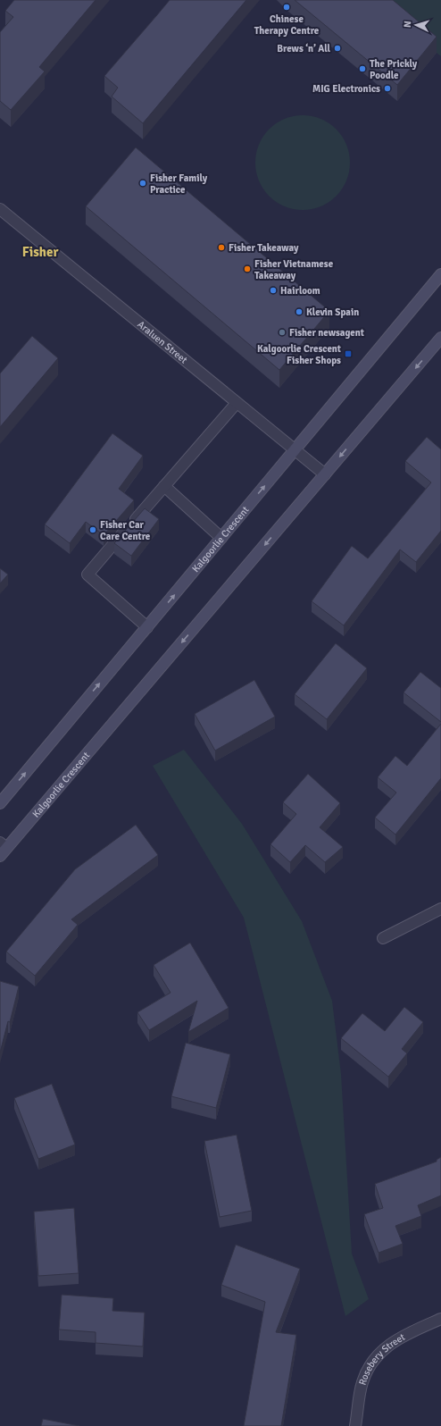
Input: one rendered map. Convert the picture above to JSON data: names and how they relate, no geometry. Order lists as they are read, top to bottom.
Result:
{
  "streets": {
    "street": ["Araluen Street", "Kalgoorlie Crescent", "Rosebery Street"]
  },
  "crossings": [
    ["Araluen Street", "Kalgoorlie Crescent"]
  ],
  "districts": ["Fisher"],
  "places": {
    "other": [
      "Chinese Therapy Centre",
      "Brews ‘n’ All",
      "The Prickly Poodle",
      "MIG Electronics",
      "Fisher Family Practice",
      "Fisher Takeaway",
      "Fisher Vietnamese Takeaway",
      "Hairloom",
      "Klevin Spain",
      "Fisher newsagent",
      "Fisher Car Care Centre"
    ],
    "transit": ["Kalgoorlie Crescent Fisher Shops"]
  },
  "north": "left"
}
